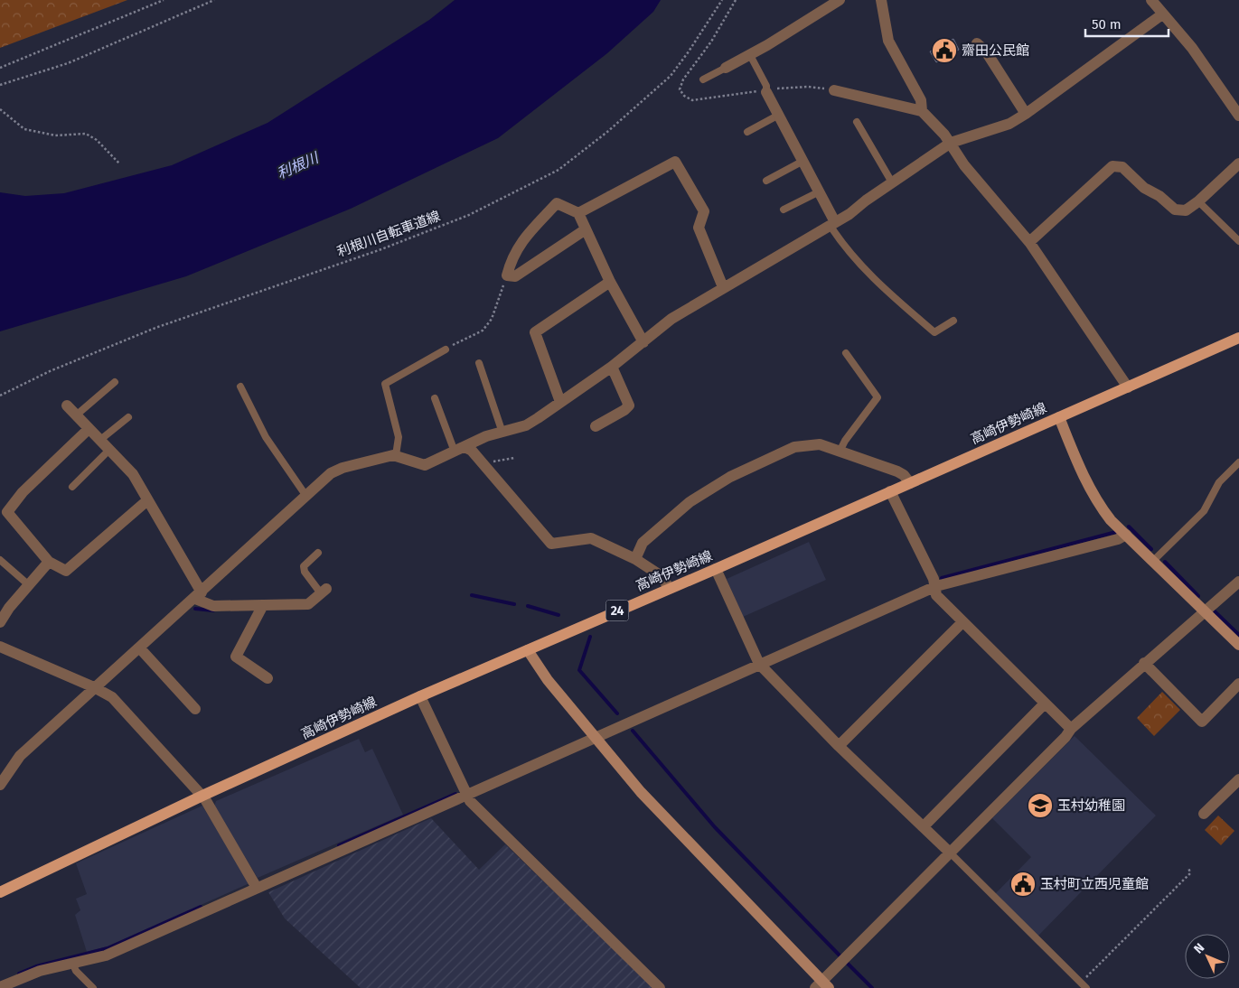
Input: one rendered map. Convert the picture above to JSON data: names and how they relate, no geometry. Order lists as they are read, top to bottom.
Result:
{
  "streets": {
    "main road": ["高崎伊勢崎線", "24"],
    "path": ["利根川自転車道線"]
  },
  "water": ["利根川"],
  "places": {
    "public building": ["齋田公民館", "玉村町立西児童館"],
    "school or university": ["玉村幼稚園"]
  },
  "scale_bar": "50 m",
  "north": "top left"
}
